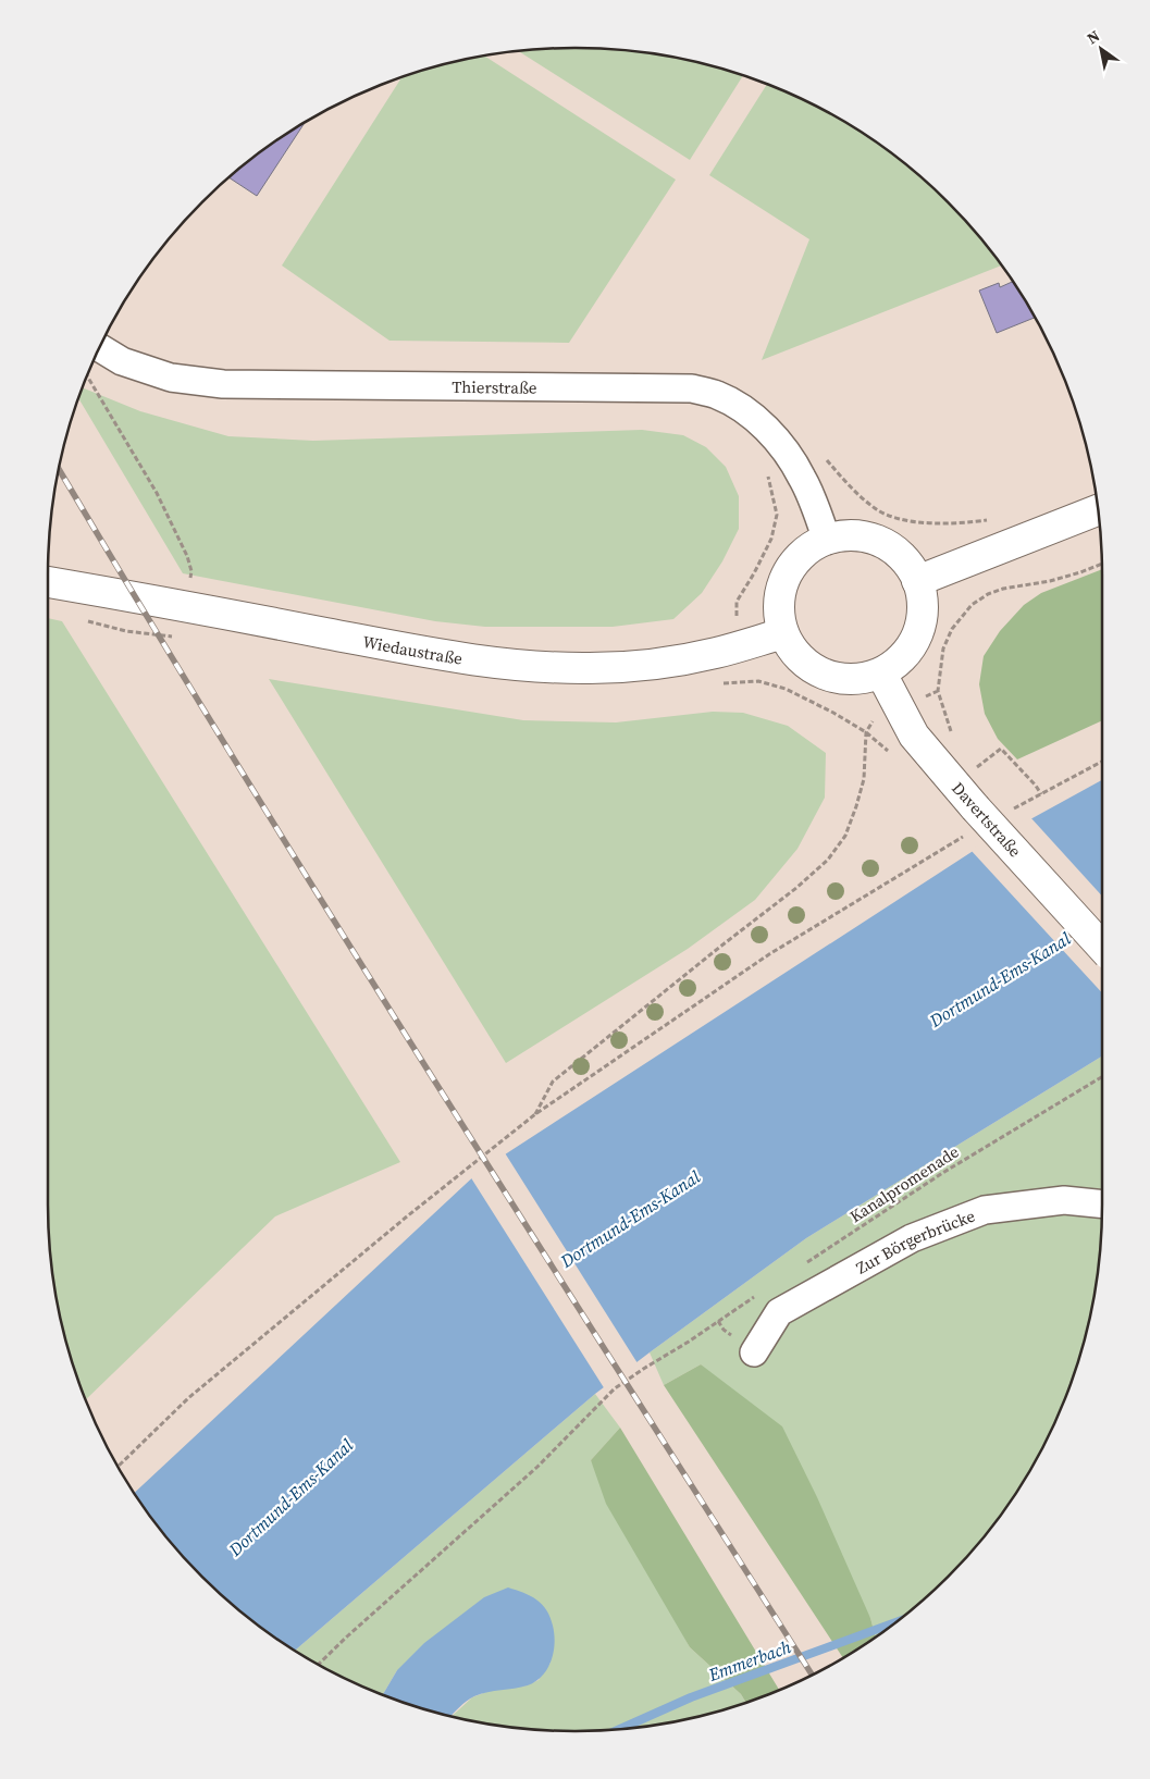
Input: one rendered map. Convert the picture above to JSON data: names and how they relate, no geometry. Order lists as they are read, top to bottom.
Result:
{
  "streets": {
    "main road": ["Wiedaustraße", "Davertstraße"],
    "street": ["Thierstraße", "Zur Börgerbrücke"],
    "path": ["Kanalpromenade"]
  },
  "crossings": [
    ["Thierstraße", "Wiedaustraße"],
    ["Thierstraße", "Davertstraße"],
    ["Wiedaustraße", "Davertstraße"]
  ],
  "water": ["Dortmund-Ems-Kanal", "Emmerbach"],
  "north": "top left"
}
